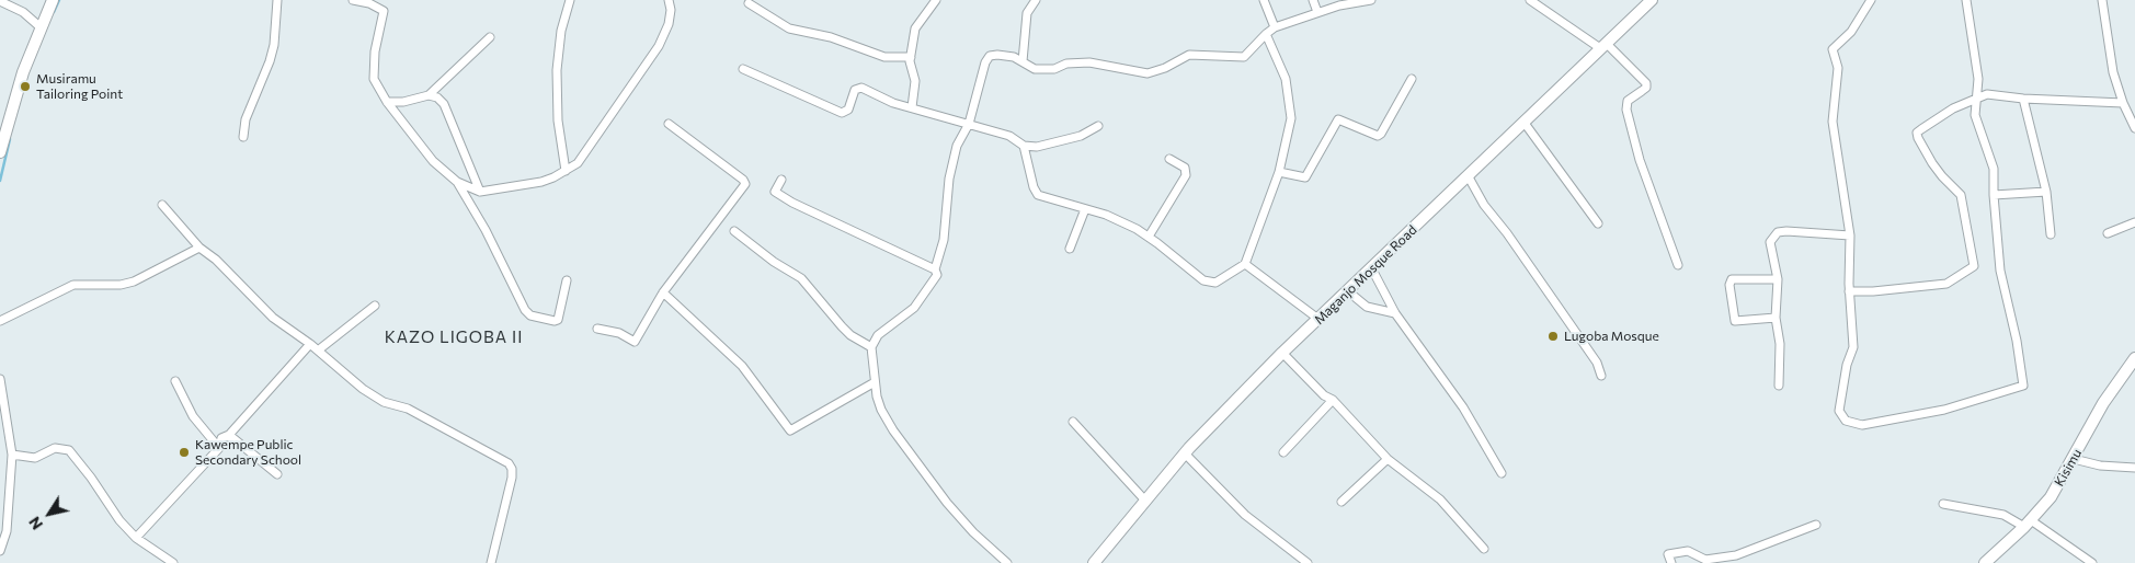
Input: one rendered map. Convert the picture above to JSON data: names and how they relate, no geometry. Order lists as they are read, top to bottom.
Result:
{
  "streets": {
    "street": ["Maganjo Mosque Road", "Kisimu"]
  },
  "districts": ["KAZO LIGOBA II"],
  "places": ["Musiramu Tailoring Point", "Lugoba Mosque", "Kawempe Public Secondary School"],
  "north": "bottom left"
}
